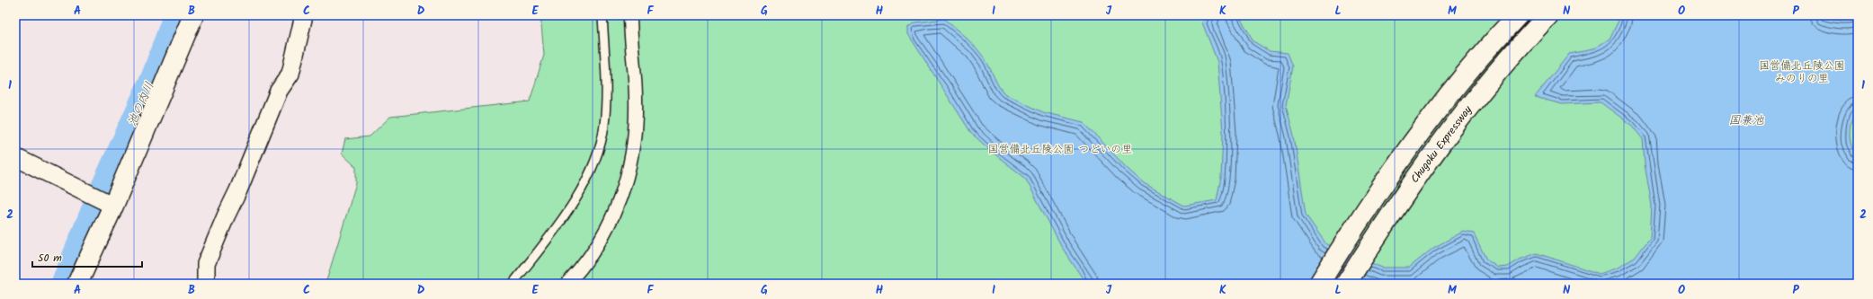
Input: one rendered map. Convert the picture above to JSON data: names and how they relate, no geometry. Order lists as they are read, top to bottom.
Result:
{
  "streets": {
    "main road": ["Chugoku Expressway"]
  },
  "water": ["池の内川", "国兼池"],
  "parks": ["国営備北丘陵公園 みのりの里", "国営備北丘陵公園 つどいの里"],
  "scale_bar": "50 m",
  "grid": {
    "columns": [
      "A",
      "B",
      "C",
      "D",
      "E",
      "F",
      "G",
      "H",
      "I",
      "J",
      "K",
      "L",
      "M",
      "N",
      "O",
      "P"
    ],
    "rows": ["1", "2"]
  }
}
